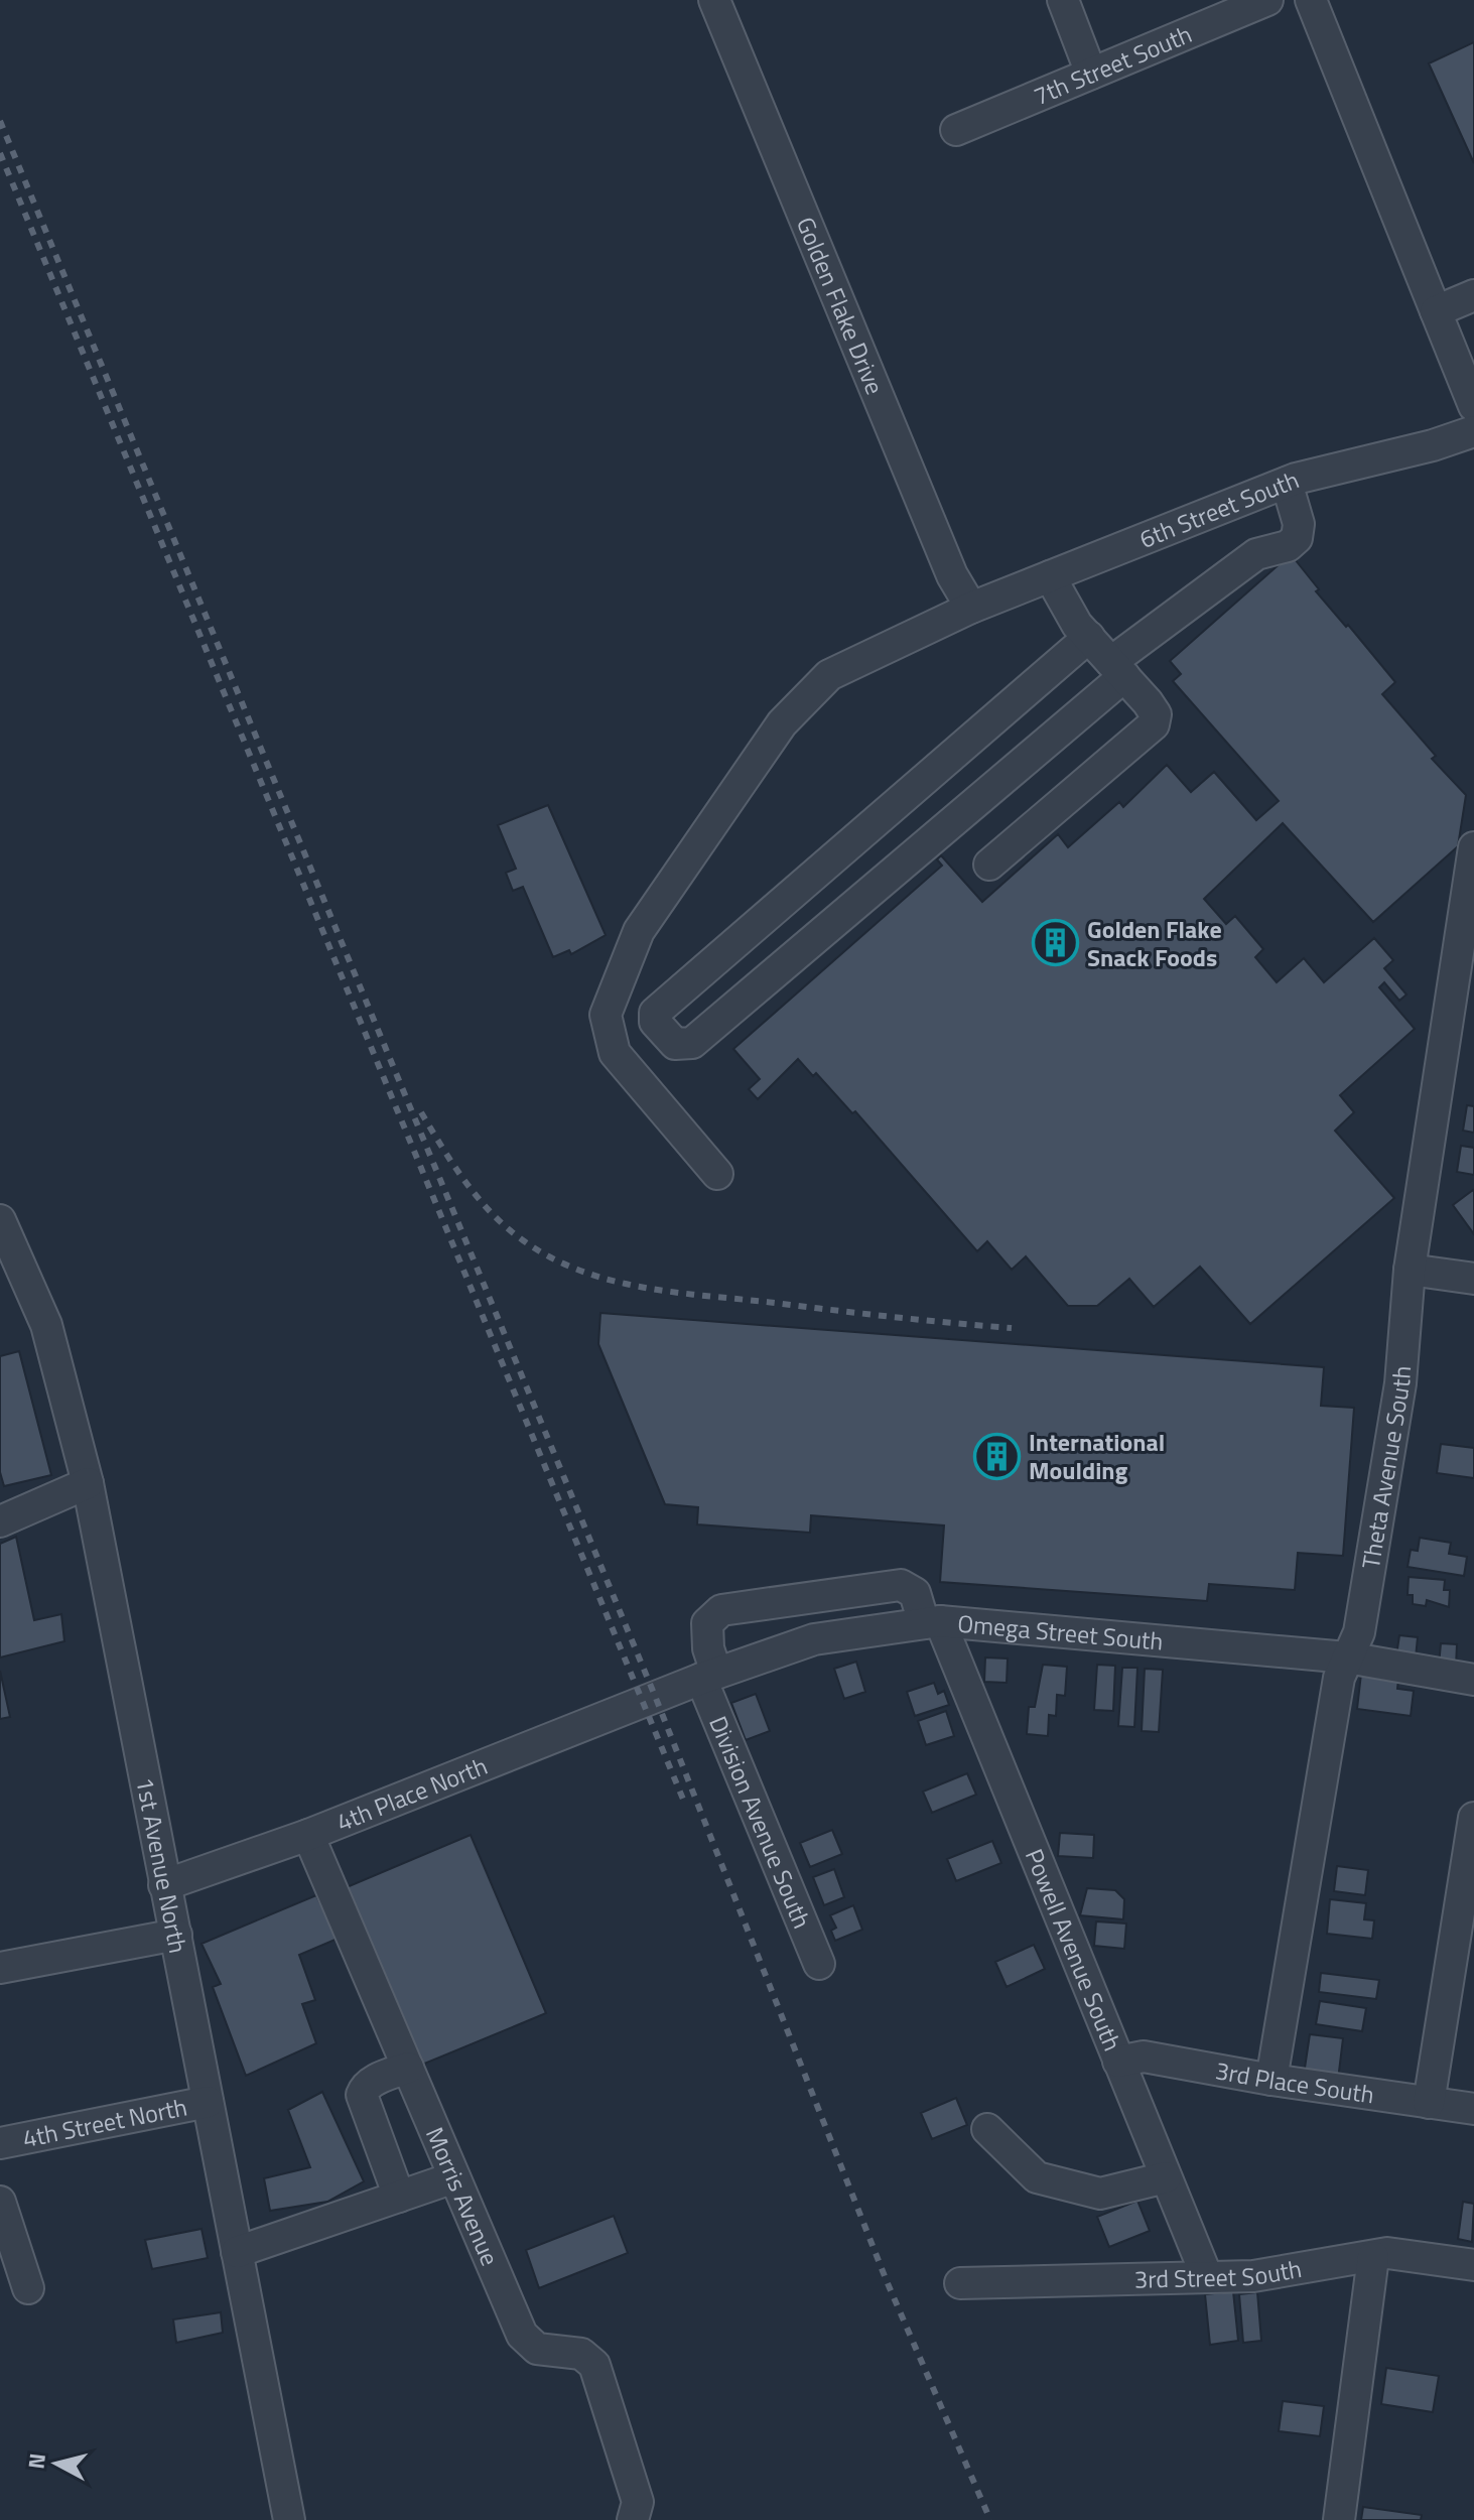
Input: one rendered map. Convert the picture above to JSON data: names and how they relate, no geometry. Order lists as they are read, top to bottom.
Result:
{
  "streets": {
    "street": [
      "7th Street South",
      "Golden Flake Drive",
      "6th Street South",
      "Theta Avenue South",
      "Omega Street South",
      "4th Place North",
      "Division Avenue South",
      "1st Avenue North",
      "Powell Avenue South",
      "3rd Place South",
      "4th Street North",
      "Morris Avenue",
      "3rd Street South"
    ]
  },
  "crossings": [
    ["Golden Flake Drive", "6th Street South"],
    ["Theta Avenue South", "Omega Street South"],
    ["Theta Avenue South", "3rd Place South"],
    ["Omega Street South", "4th Place North"],
    ["Omega Street South", "Division Avenue South"],
    ["Omega Street South", "Powell Avenue South"],
    ["4th Place North", "1st Avenue North"],
    ["4th Place North", "Morris Avenue"],
    ["Division Avenue South", "Powell Avenue South"],
    ["1st Avenue North", "4th Street North"],
    ["Powell Avenue South", "3rd Place South"],
    ["Powell Avenue South", "3rd Street South"]
  ],
  "places": {
    "building": ["Golden Flake Snack Foods", "International Moulding"]
  },
  "north": "left"
}
